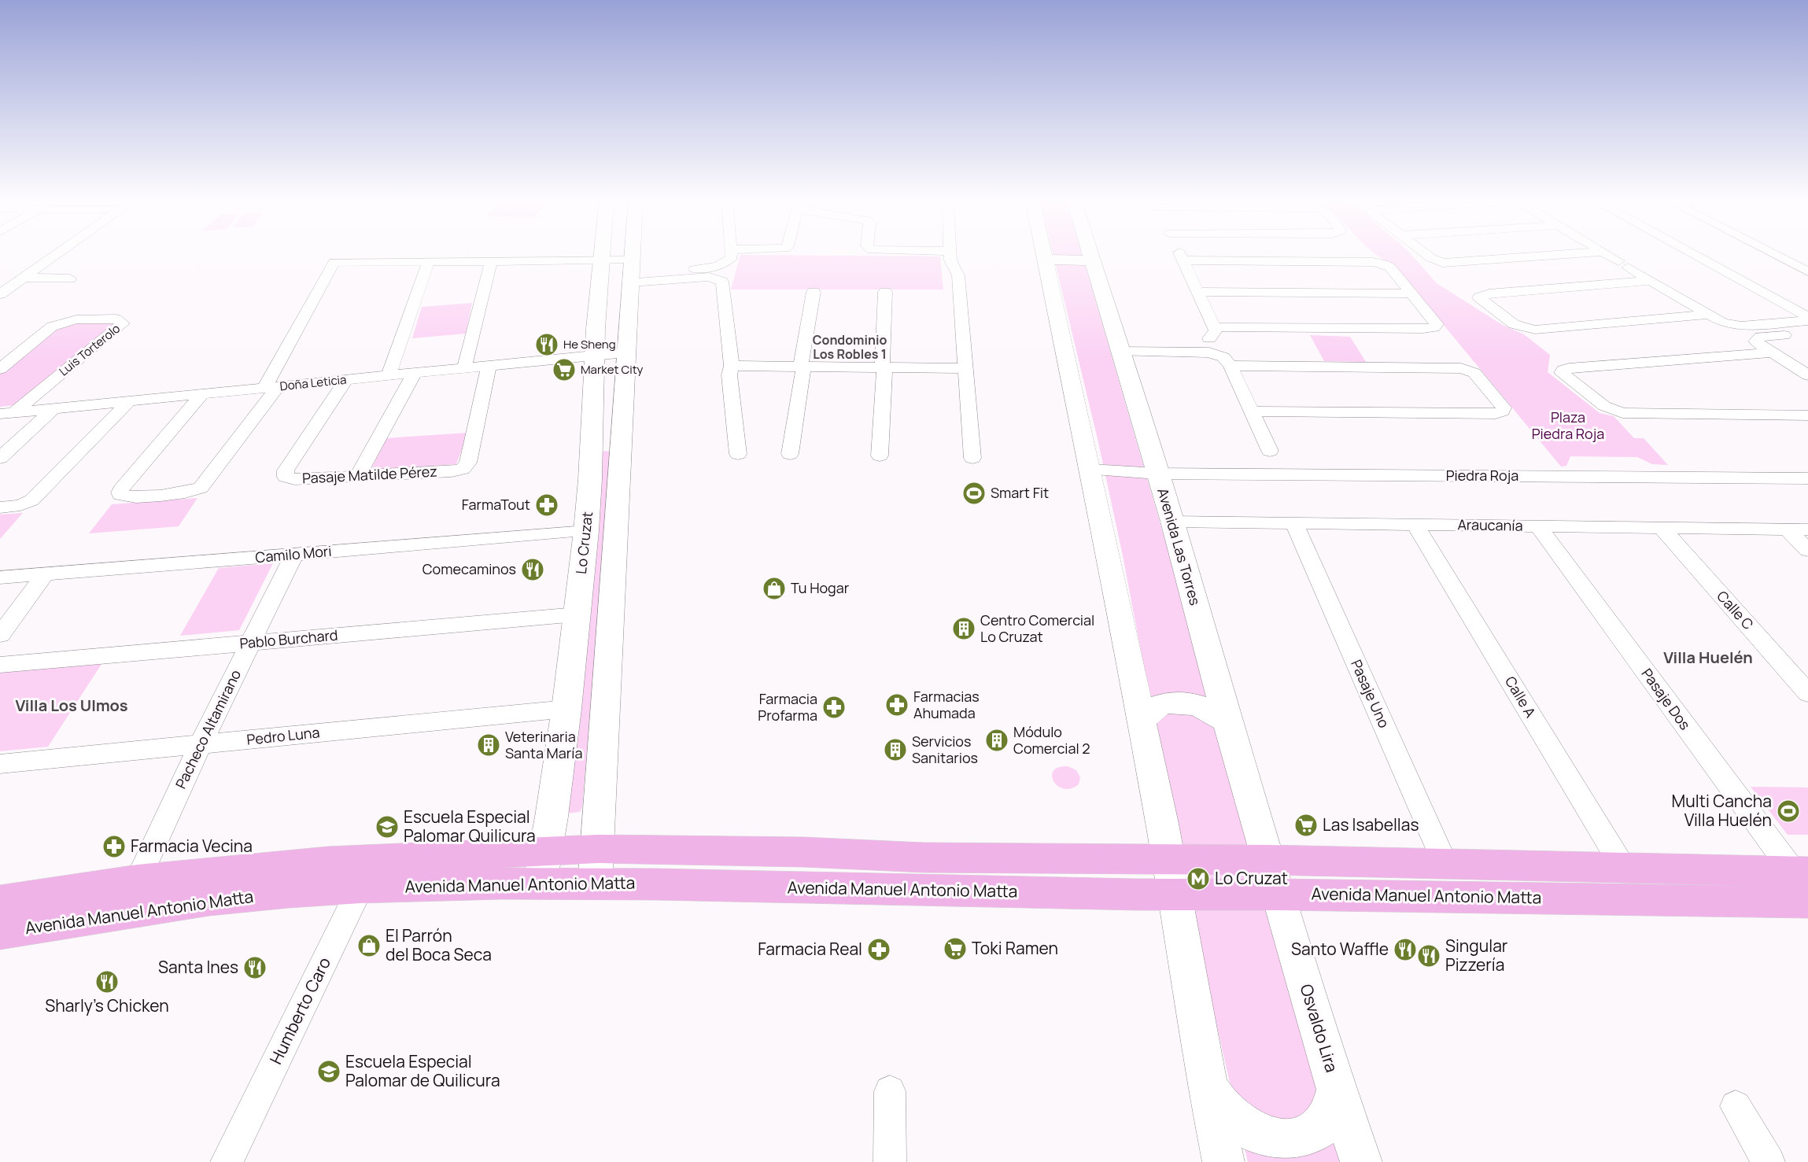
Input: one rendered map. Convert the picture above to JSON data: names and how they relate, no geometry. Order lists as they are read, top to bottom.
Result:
{
  "streets": {
    "main road": ["Avenida Manuel Antonio Matta"],
    "street": [
      "Luis Torterolo",
      "Doña Leticia",
      "Pasaje Matilde Pérez",
      "Piedra Roja",
      "Araucanía",
      "Lo Cruzat",
      "Avenida Las Torres",
      "Camilo Mori",
      "Calle C",
      "Pablo Burchard",
      "Pasaje Uno",
      "Calle A",
      "Pasaje Dos",
      "Pacheco Altamirano",
      "Pedro Luna",
      "Humberto Caro",
      "Osvaldo Lira"
    ]
  },
  "crossings": [
    ["Luis Torterolo", "Doña Leticia"],
    ["Doña Leticia", "Pasaje Matilde Pérez"],
    ["Doña Leticia", "Lo Cruzat"],
    ["Piedra Roja", "Avenida Las Torres"],
    ["Araucanía", "Avenida Las Torres"],
    ["Araucanía", "Calle C"],
    ["Araucanía", "Pasaje Uno"],
    ["Araucanía", "Calle A"],
    ["Araucanía", "Pasaje Dos"],
    ["Lo Cruzat", "Camilo Mori"],
    ["Lo Cruzat", "Pablo Burchard"],
    ["Lo Cruzat", "Pedro Luna"],
    ["Lo Cruzat", "Avenida Manuel Antonio Matta"],
    ["Avenida Las Torres", "Avenida Manuel Antonio Matta"],
    ["Avenida Las Torres", "Osvaldo Lira"],
    ["Camilo Mori", "Pacheco Altamirano"],
    ["Pablo Burchard", "Pacheco Altamirano"],
    ["Pasaje Uno", "Avenida Manuel Antonio Matta"],
    ["Calle A", "Avenida Manuel Antonio Matta"],
    ["Pasaje Dos", "Avenida Manuel Antonio Matta"],
    ["Pacheco Altamirano", "Pedro Luna"],
    ["Pacheco Altamirano", "Avenida Manuel Antonio Matta"],
    ["Avenida Manuel Antonio Matta", "Humberto Caro"],
    ["Avenida Manuel Antonio Matta", "Osvaldo Lira"]
  ],
  "districts": ["Condominio Los Robles 1", "Villa Huelén", "Villa Los Ulmos"],
  "parks": ["Plaza Piedra Roja"],
  "places": {
    "restaurant": [
      "He Sheng",
      "Comecaminos",
      "Santo Waffle",
      "Singular Pizzería",
      "Santa Ines",
      "Sharly's Chicken"
    ],
    "supermarket": ["Market City", "Las Isabellas", "Toki Ramen"],
    "sports": ["Smart Fit", "Multi Cancha Villa Huelén"],
    "pharmacy": [
      "FarmaTout",
      "Farmacias Ahumada",
      "Farmacia Profarma",
      "Farmacia Vecina",
      "Farmacia Real"
    ],
    "shop": ["Tu Hogar", "El Parrón del Boca Seca"],
    "building": [
      "Centro Comercial Lo Cruzat",
      "Módulo Comercial 2",
      "Veterinaria Santa María",
      "Servicios Sanitarios"
    ],
    "school or university": ["Escuela Especial Palomar Quilicura", "Escuela Especial Palomar de Quilicura"],
    "metro station": ["Lo Cruzat"]
  }
}
